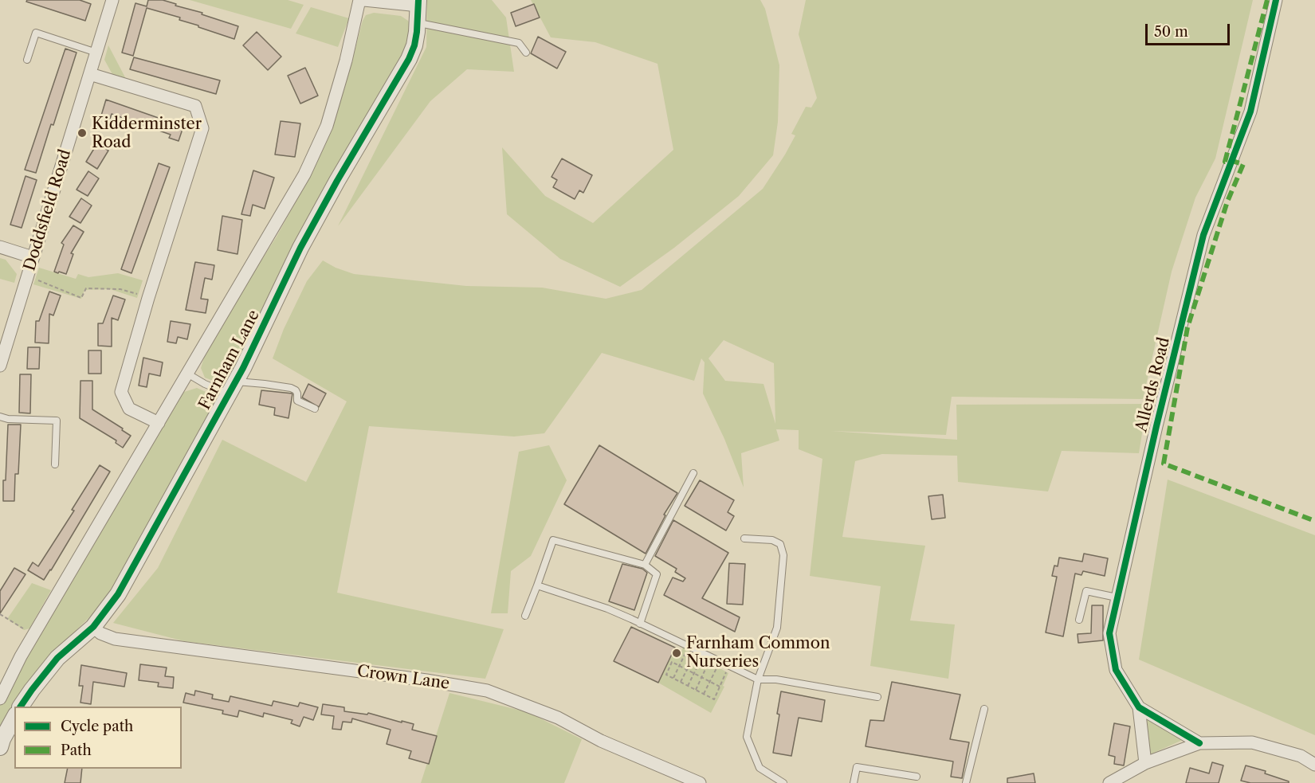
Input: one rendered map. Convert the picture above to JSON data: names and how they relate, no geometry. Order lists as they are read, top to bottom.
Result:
{
  "streets": {
    "street": [
      "Doddsfield Road",
      "Farnham Lane",
      "Allerds Road",
      "Crown Lane"
    ]
  },
  "crossings": [
    ["Farnham Lane", "Crown Lane"]
  ],
  "places": ["Kidderminster Road", "Farnham Common Nurseries"],
  "legend": ["Cycle path", "Path"],
  "scale_bar": "50 m"
}
